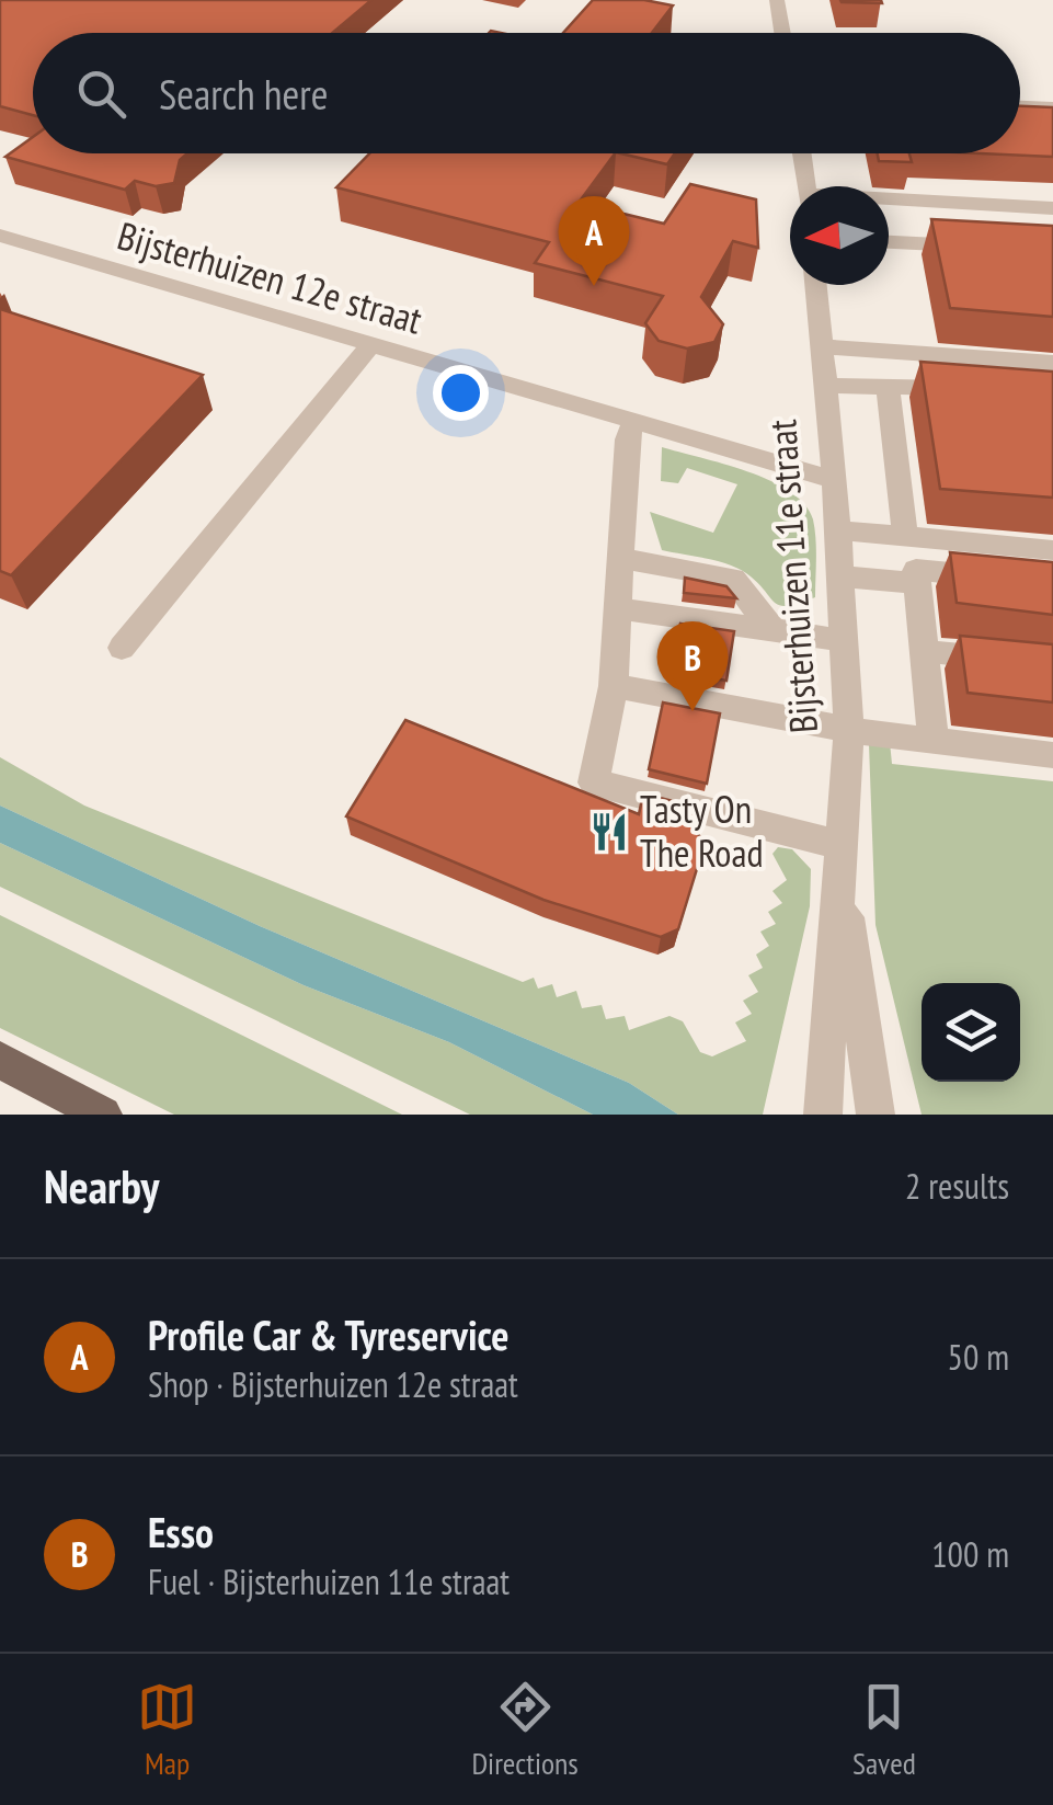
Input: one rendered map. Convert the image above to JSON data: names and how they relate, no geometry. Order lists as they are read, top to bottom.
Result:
{
  "streets": {
    "street": ["Bijsterhuizen 12e straat", "Bijsterhuizen 11e straat"]
  },
  "crossings": [
    ["Bijsterhuizen 12e straat", "Bijsterhuizen 11e straat"]
  ],
  "places": {
    "restaurant": ["Tasty On The Road"]
  },
  "north": "left",
  "page": {
    "search": "Search here",
    "pins": ["A", "B"],
    "heading": ["Nearby", "2 results"],
    "list": [
      {
        "mark": "A",
        "name": "Profile Car & Tyreservice",
        "note": "Shop · Bijsterhuizen 12e straat",
        "value": "50 m"
      },
      {
        "mark": "B",
        "name": "Esso",
        "note": "Fuel · Bijsterhuizen 11e straat",
        "value": "100 m"
      }
    ],
    "nav": ["Map", "Directions", "Saved"]
  }
}
